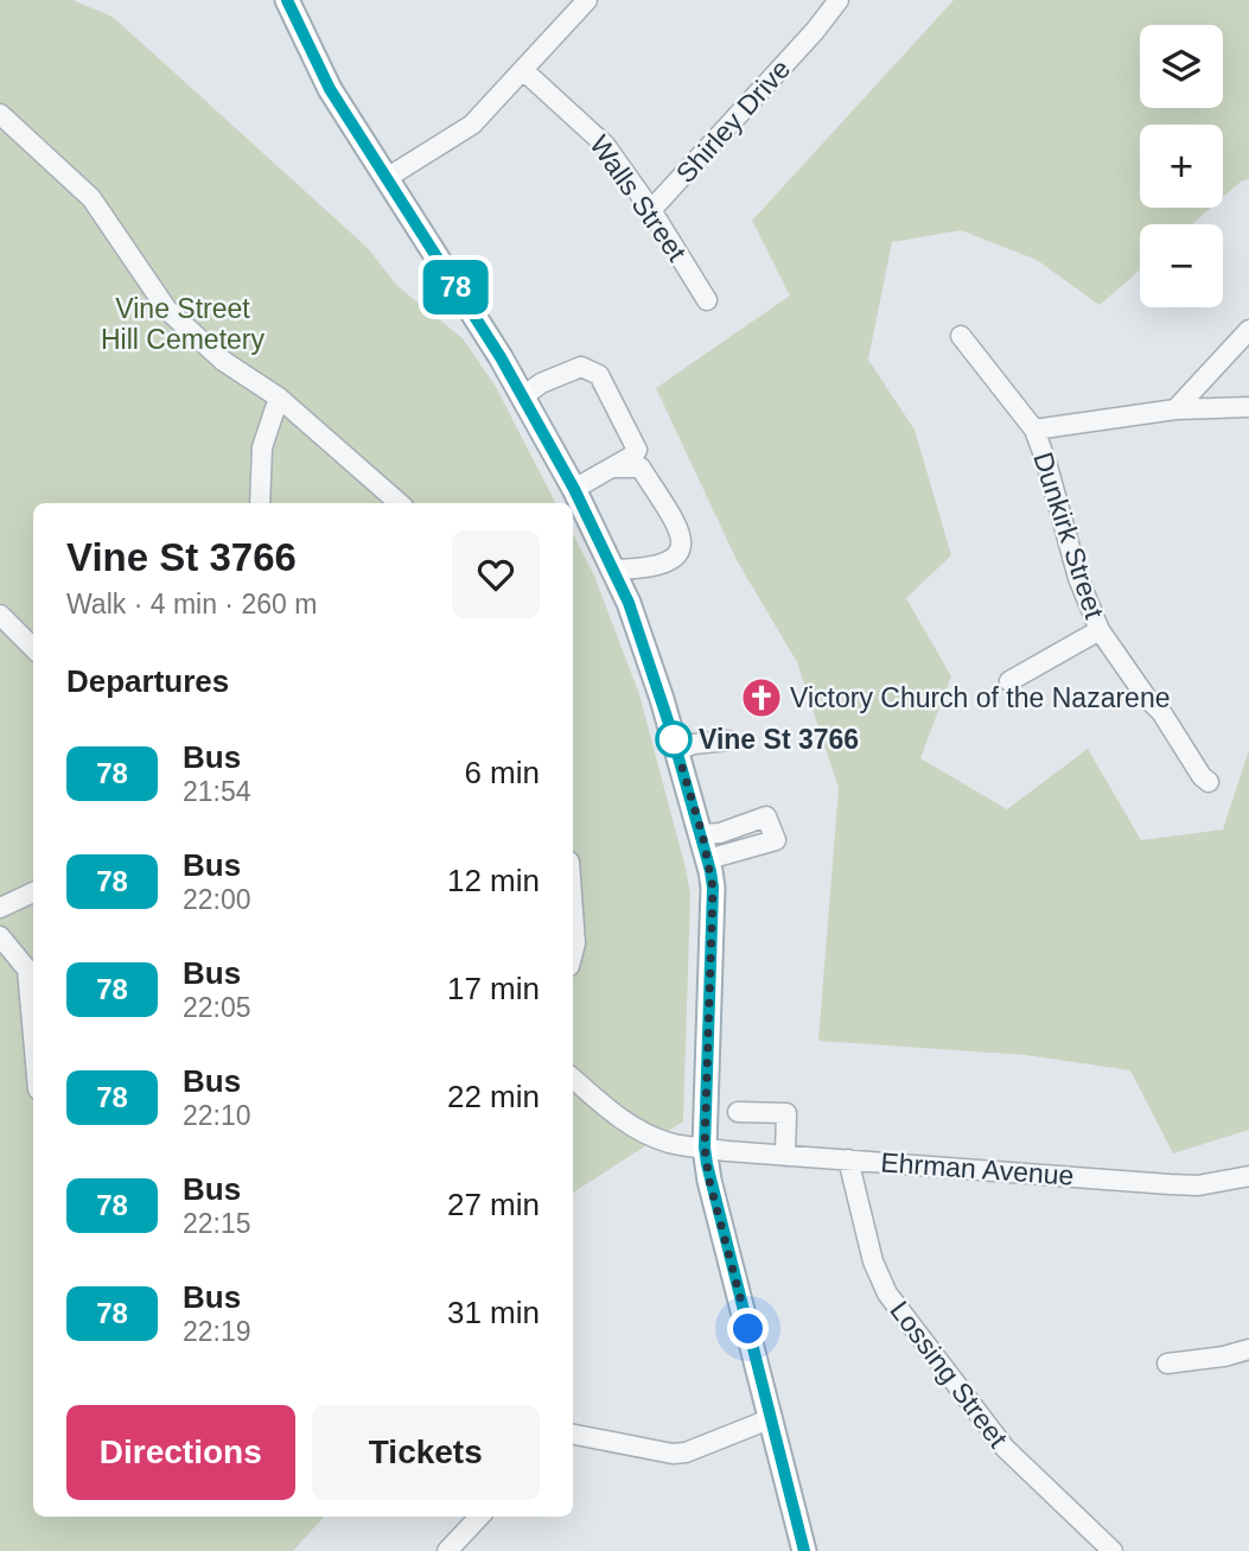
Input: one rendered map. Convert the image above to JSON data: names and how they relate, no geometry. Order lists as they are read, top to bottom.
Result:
{
  "streets": {
    "street": [
      "Shirley Drive",
      "Walls Street",
      "Dunkirk Street",
      "Ehrman Avenue",
      "Lossing Street"
    ]
  },
  "crossings": [
    ["Shirley Drive", "Walls Street"],
    ["Ehrman Avenue", "Lossing Street"]
  ],
  "parks": ["Vine Street Hill Cemetery"],
  "places": {
    "church": ["Victory Church of the Nazarene"],
    "other": ["Vine St 3766"]
  },
  "lines": ["bus line 78"],
  "page": {
    "on_map": "78",
    "map_buttons": ["+", "−"],
    "heading": [
      ["Vine St 3766", "Walk · 4 min · 260 m"],
      "Departures"
    ],
    "list": [
      {
        "mark": "78",
        "name": "Bus",
        "note": "21:54",
        "value": "6 min"
      },
      {
        "mark": "78",
        "name": "Bus",
        "note": "22:00",
        "value": "12 min"
      },
      {
        "mark": "78",
        "name": "Bus",
        "note": "22:05",
        "value": "17 min"
      },
      {
        "mark": "78",
        "name": "Bus",
        "note": "22:10",
        "value": "22 min"
      },
      {
        "mark": "78",
        "name": "Bus",
        "note": "22:15",
        "value": "27 min"
      },
      {
        "mark": "78",
        "name": "Bus",
        "note": "22:19",
        "value": "31 min"
      }
    ],
    "buttons": ["Directions", "Tickets"]
  }
}
